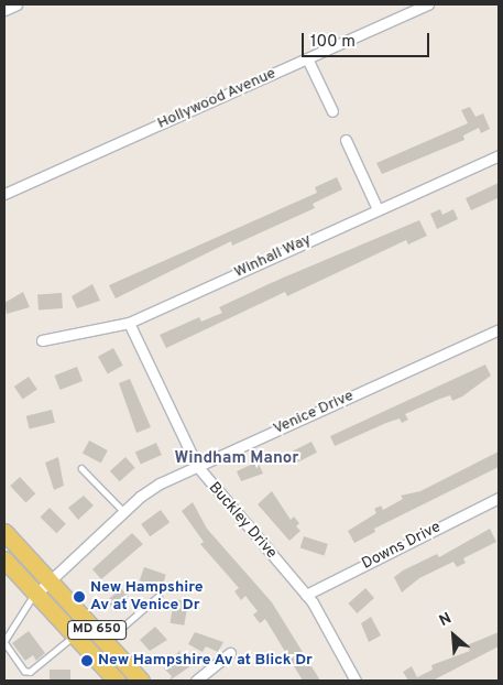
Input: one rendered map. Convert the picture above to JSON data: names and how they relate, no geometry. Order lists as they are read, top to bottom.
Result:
{
  "streets": {
    "main road": ["MD 650"],
    "street": [
      "Hollywood Avenue",
      "Winhall Way",
      "Venice Drive",
      "Buckley Drive",
      "Downs Drive"
    ]
  },
  "crossings": [
    ["Winhall Way", "Buckley Drive"],
    ["Venice Drive", "Buckley Drive"],
    ["Venice Drive", "MD 650"],
    ["Buckley Drive", "Downs Drive"]
  ],
  "districts": ["Windham Manor"],
  "places": ["New Hampshire Av at Venice Dr", "New Hampshire Av at Blick Dr"],
  "scale_bar": "100 m",
  "north": "top left"
}
